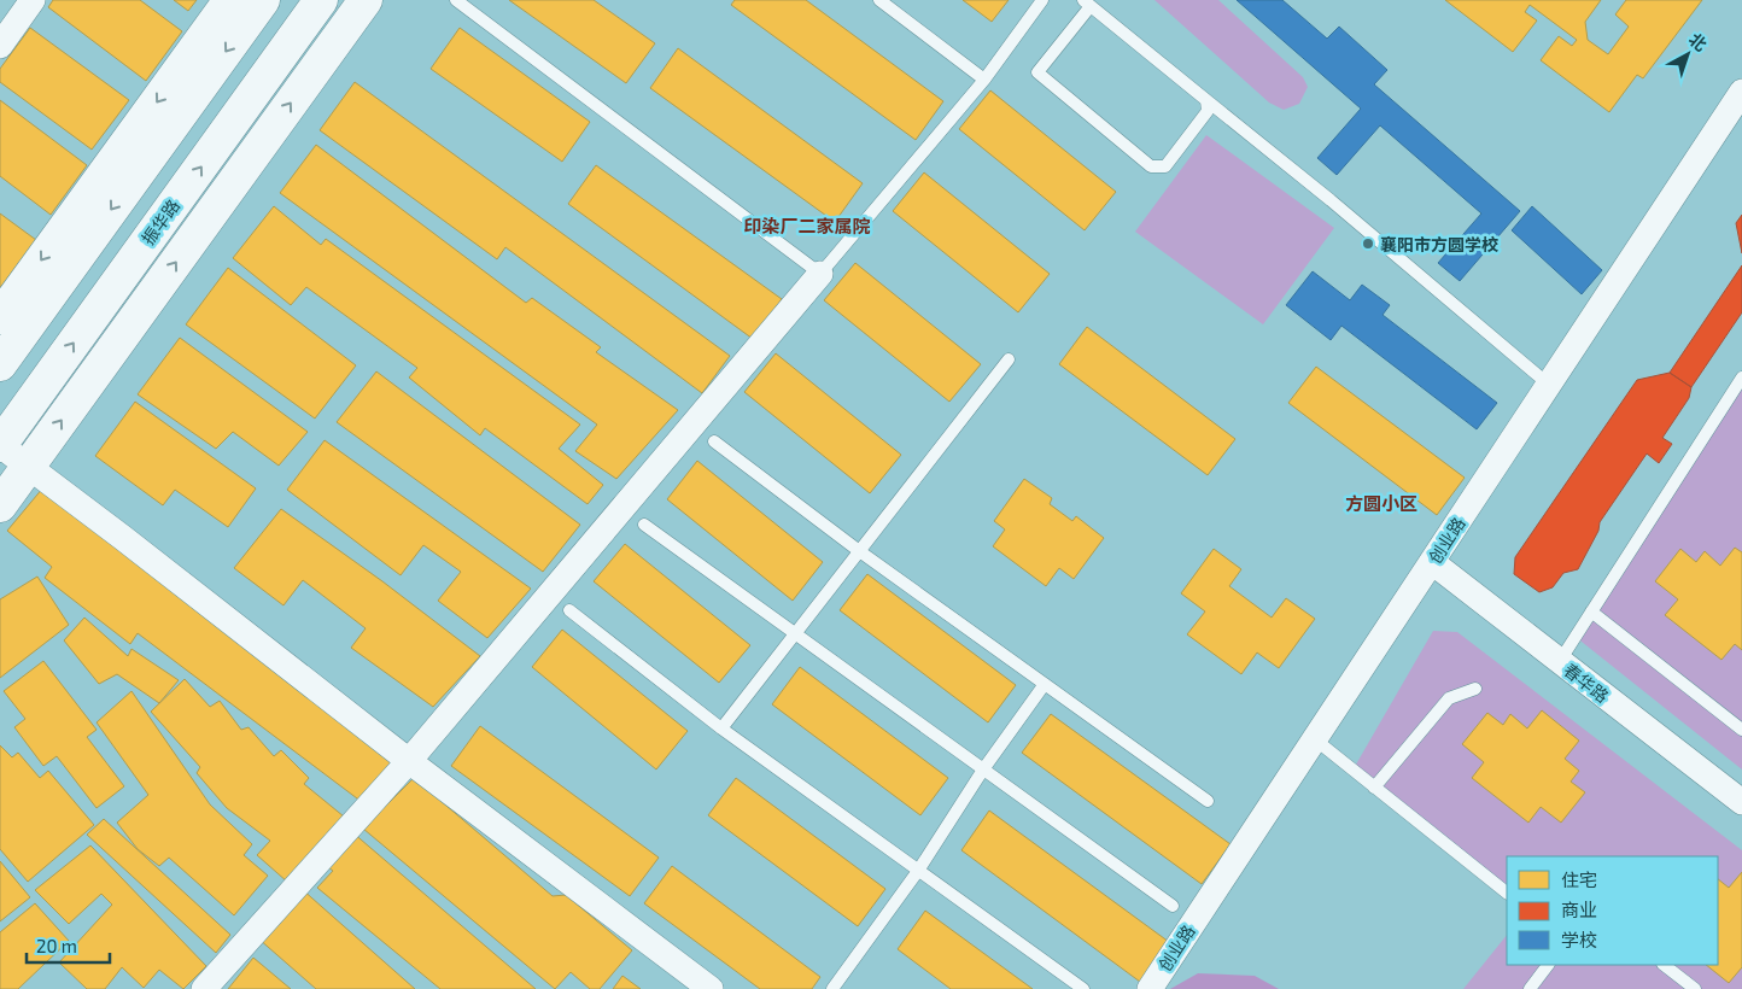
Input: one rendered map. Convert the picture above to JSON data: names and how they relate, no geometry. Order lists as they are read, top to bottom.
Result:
{
  "streets": {
    "street": ["振华路", "创业路", "春华路"]
  },
  "crossings": [
    ["创业路", "春华路"]
  ],
  "districts": ["印染厂二家属院", "方圆小区"],
  "places": ["襄阳市方圆学校"],
  "legend": ["住宅", "商业", "学校"],
  "scale_bar": "20 m",
  "north": "top right"
}
